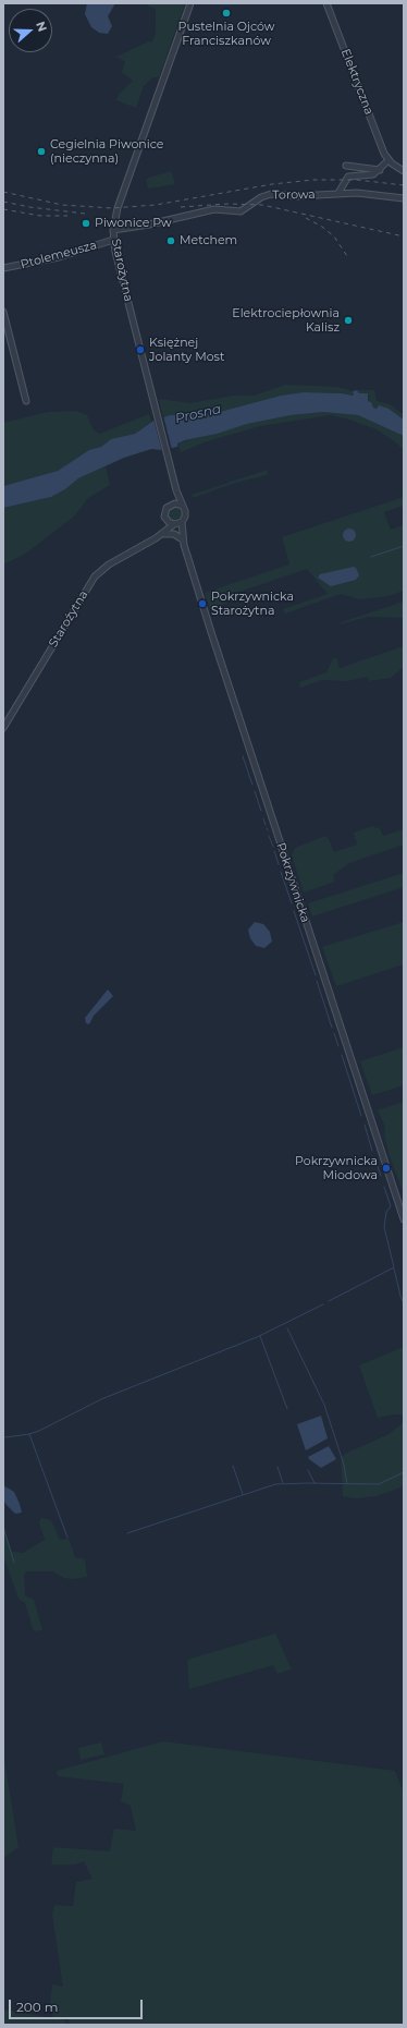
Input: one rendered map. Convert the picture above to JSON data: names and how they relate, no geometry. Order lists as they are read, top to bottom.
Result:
{
  "streets": {
    "street": [
      "Elektryczna",
      "Torowa",
      "Ptolemeusza",
      "Starożytna",
      "Pokrzywnicka"
    ]
  },
  "crossings": [
    ["Torowa", "Starożytna"],
    ["Ptolemeusza", "Starożytna"],
    ["Starożytna", "Pokrzywnicka"]
  ],
  "water": ["Prosna"],
  "places": [
    "Pustelnia Ojców Franciszkanów",
    "Cegielnia Piwonice (nieczynna)",
    "Piwonice Pw",
    "Metchem",
    "Elektrociepłownia Kalisz",
    "Księżnej Jolanty Most",
    "Pokrzywnicka Starożytna",
    "Pokrzywnicka Miodowa"
  ],
  "scale_bar": "200 m",
  "north": "right"
}
